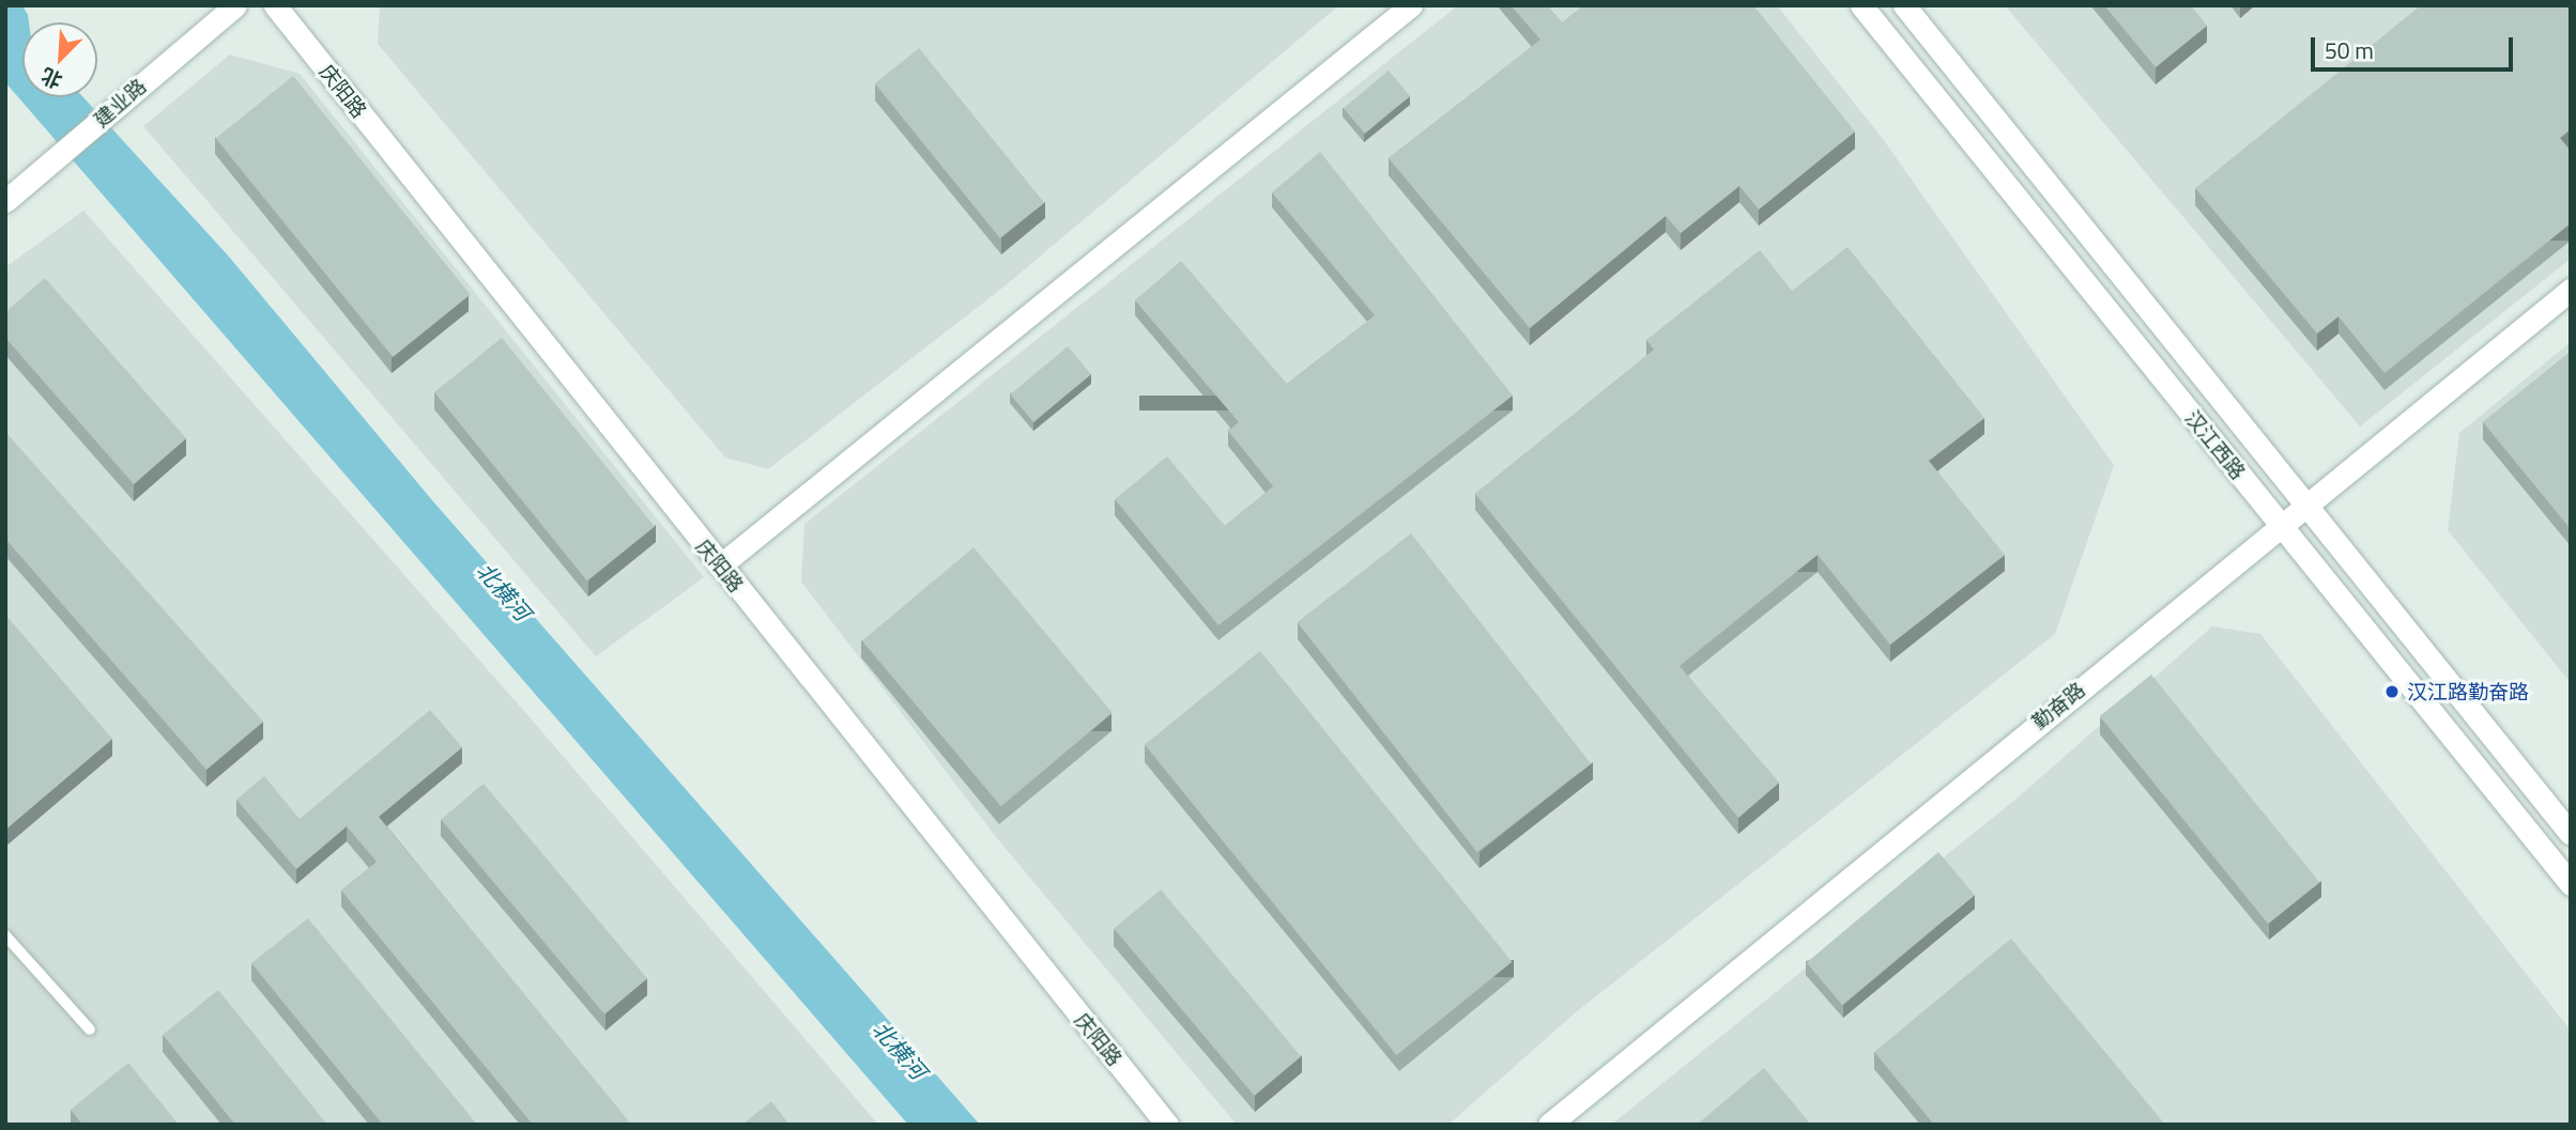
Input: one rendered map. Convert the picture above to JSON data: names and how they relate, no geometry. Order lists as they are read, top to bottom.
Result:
{
  "streets": {
    "street": [
      "庆阳路",
      "建业路",
      "汉江西路",
      "勤奋路"
    ]
  },
  "crossings": [
    ["汉江西路", "勤奋路"]
  ],
  "water": ["北横河"],
  "places": ["汉江路勤奋路"],
  "scale_bar": "50 m",
  "north": "bottom left"
}
